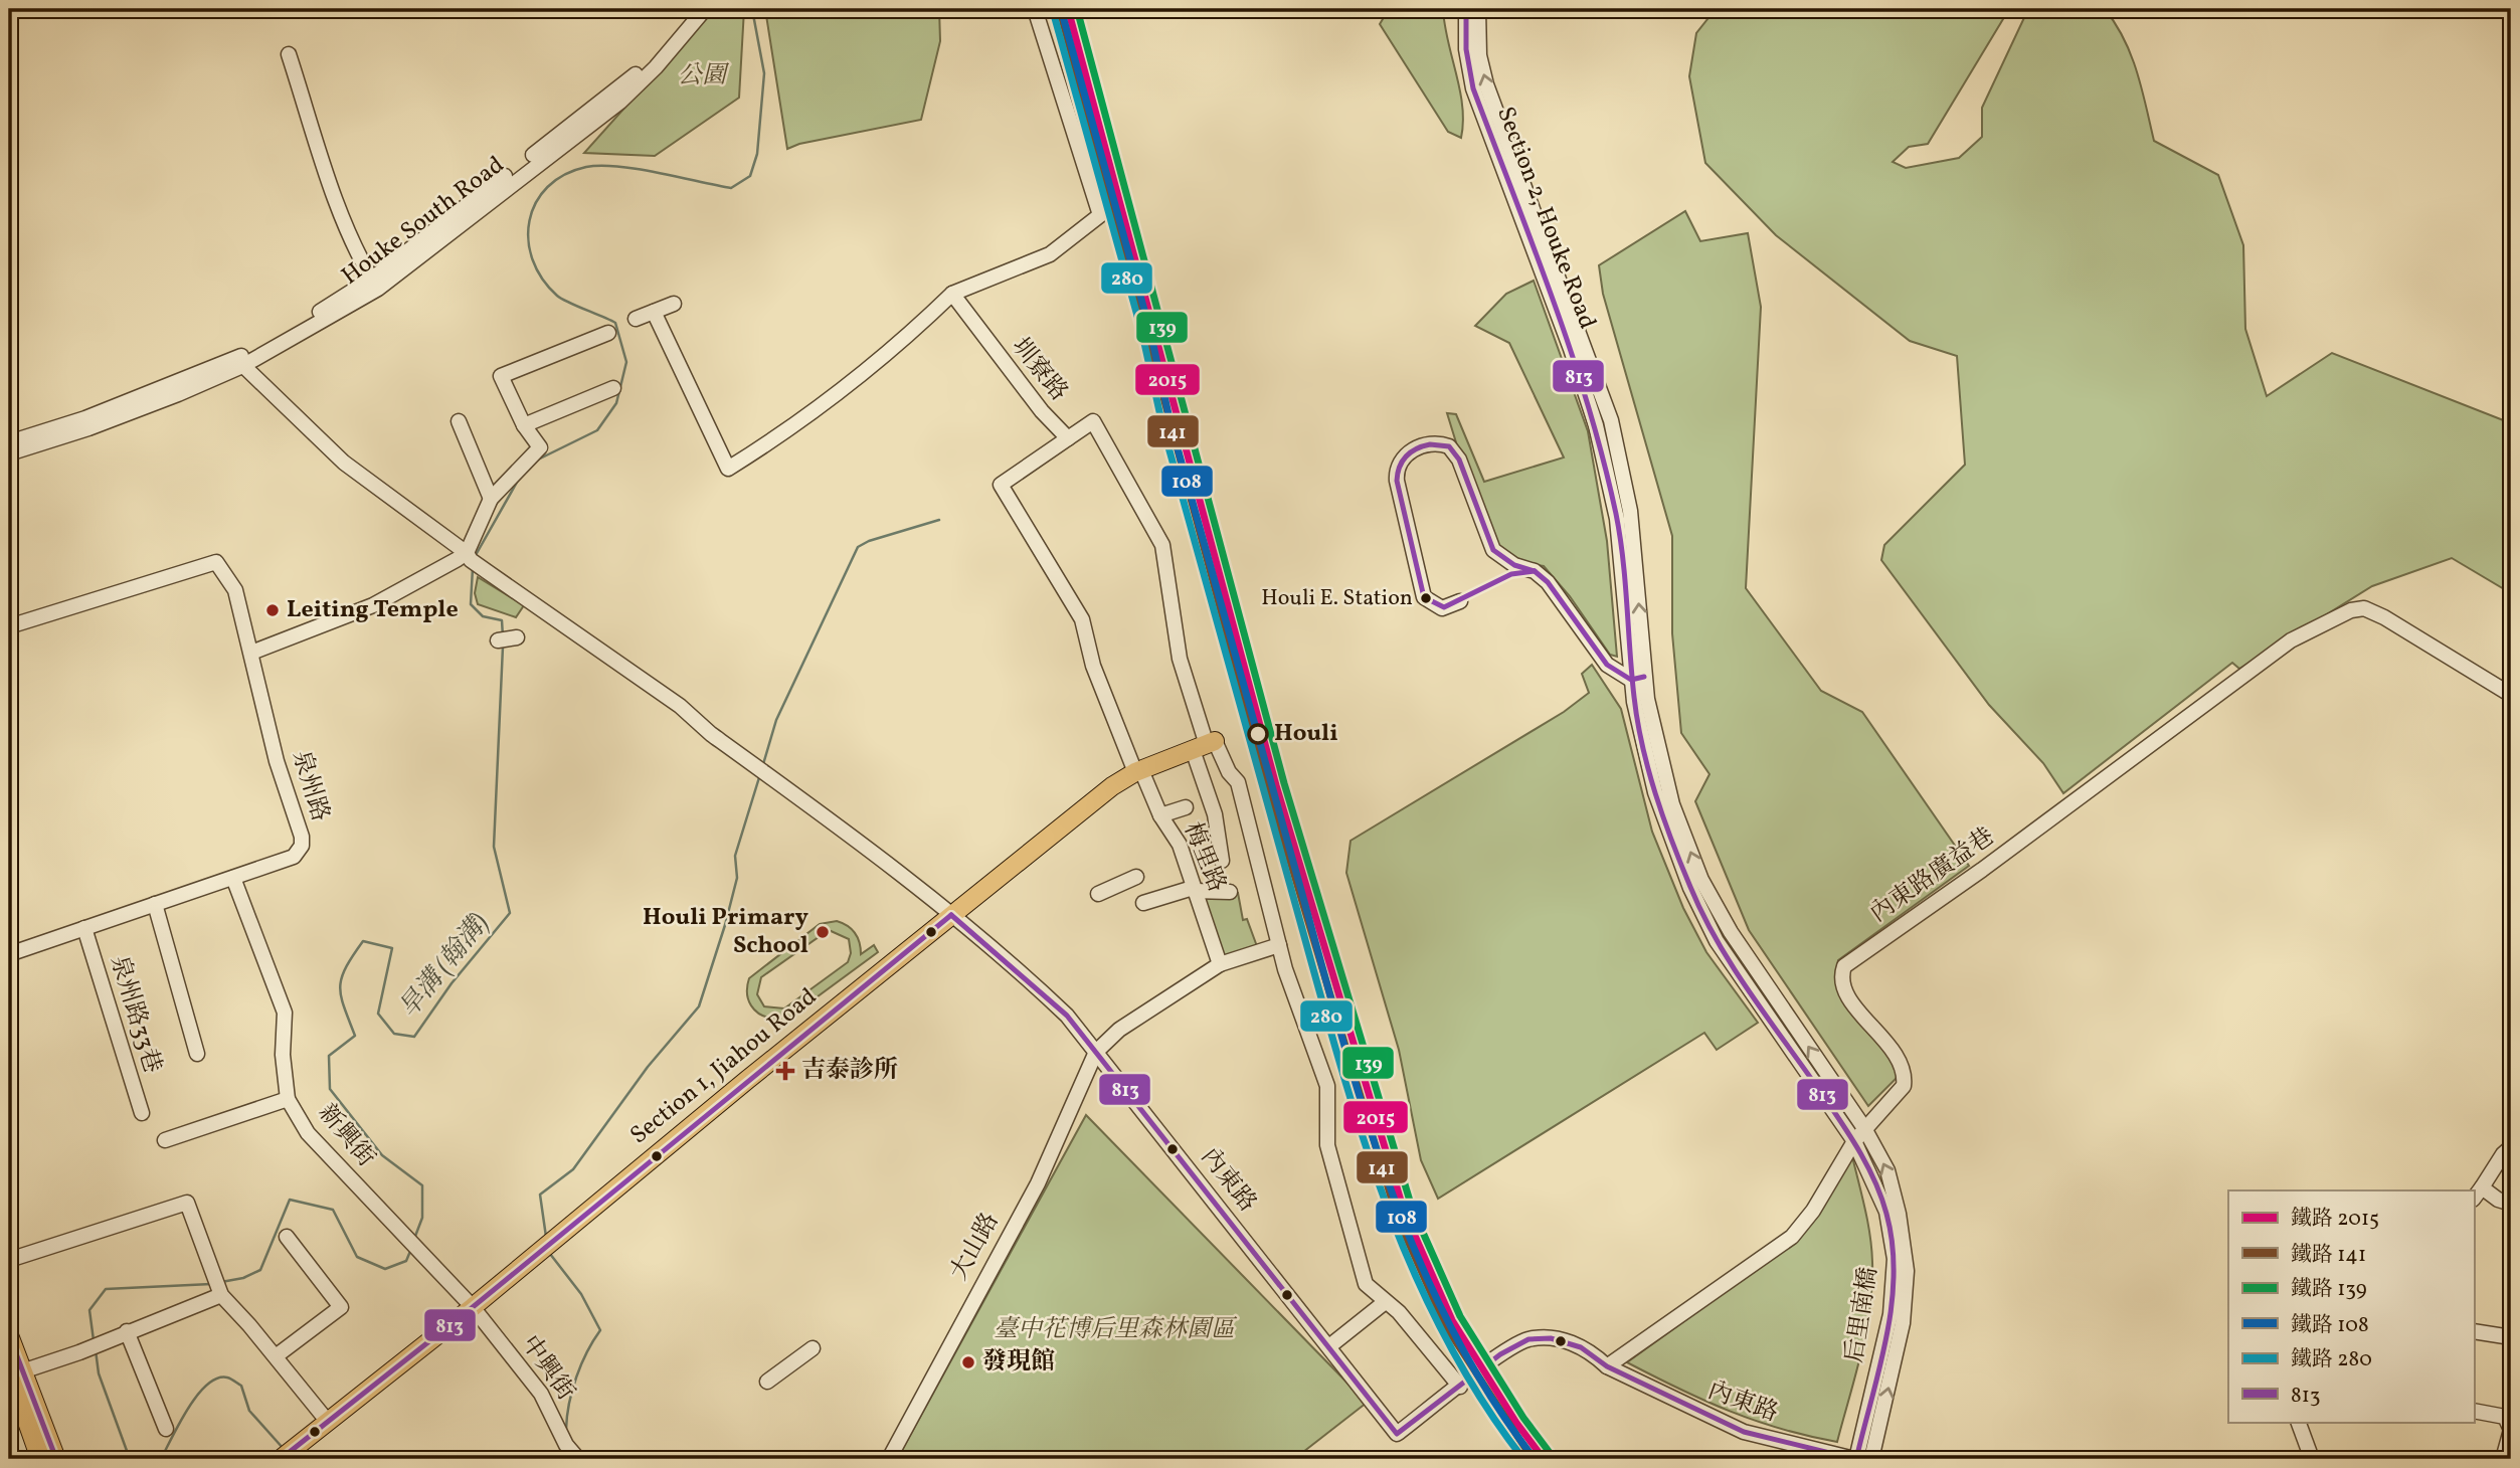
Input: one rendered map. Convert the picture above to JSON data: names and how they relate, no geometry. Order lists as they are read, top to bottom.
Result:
{
  "streets": {
    "main road": ["Section 1, Jiahou Road"],
    "street": [
      "Section 2, Houke Road",
      "Houke South Road",
      "圳寮路",
      "泉州路",
      "梅里路",
      "內東路廣益巷",
      "泉州路33巷",
      "新興街",
      "內東路",
      "大山路",
      "后里南橋",
      "中興街"
    ]
  },
  "crossings": [
    ["Section 2, Houke Road", "內東路廣益巷"],
    ["Section 2, Houke Road", "后里南橋"],
    ["Houke South Road", "內東路"],
    ["圳寮路", "梅里路"],
    ["圳寮路", "Section 1, Jiahou Road"],
    ["泉州路", "泉州路33巷"],
    ["泉州路", "新興街"],
    ["梅里路", "Section 1, Jiahou Road"],
    ["梅里路", "內東路"],
    ["內東路廣益巷", "內東路"],
    ["內東路廣益巷", "后里南橋"],
    ["Section 1, Jiahou Road", "新興街"],
    ["Section 1, Jiahou Road", "內東路"],
    ["Section 1, Jiahou Road", "中興街"],
    ["新興街", "中興街"],
    ["內東路", "大山路"],
    ["內東路", "后里南橋"]
  ],
  "water": ["旱溝 (翰溝)"],
  "parks": ["公園", "臺中花博后里森林園區"],
  "places": {
    "other": [
      "Houli E. Station",
      "Leiting Temple",
      "Houli",
      "Houli Primary School",
      "發現館"
    ],
    "health": ["吉泰診所"]
  },
  "lines": [
    "rail line 2015",
    "rail line 139",
    "rail line 108",
    "transit line 813",
    "rail line 141",
    "rail line 280"
  ],
  "legend": [
    "鐵路 2015",
    "鐵路 141",
    "鐵路 139",
    "鐵路 108",
    "鐵路 280",
    "813"
  ]
}
